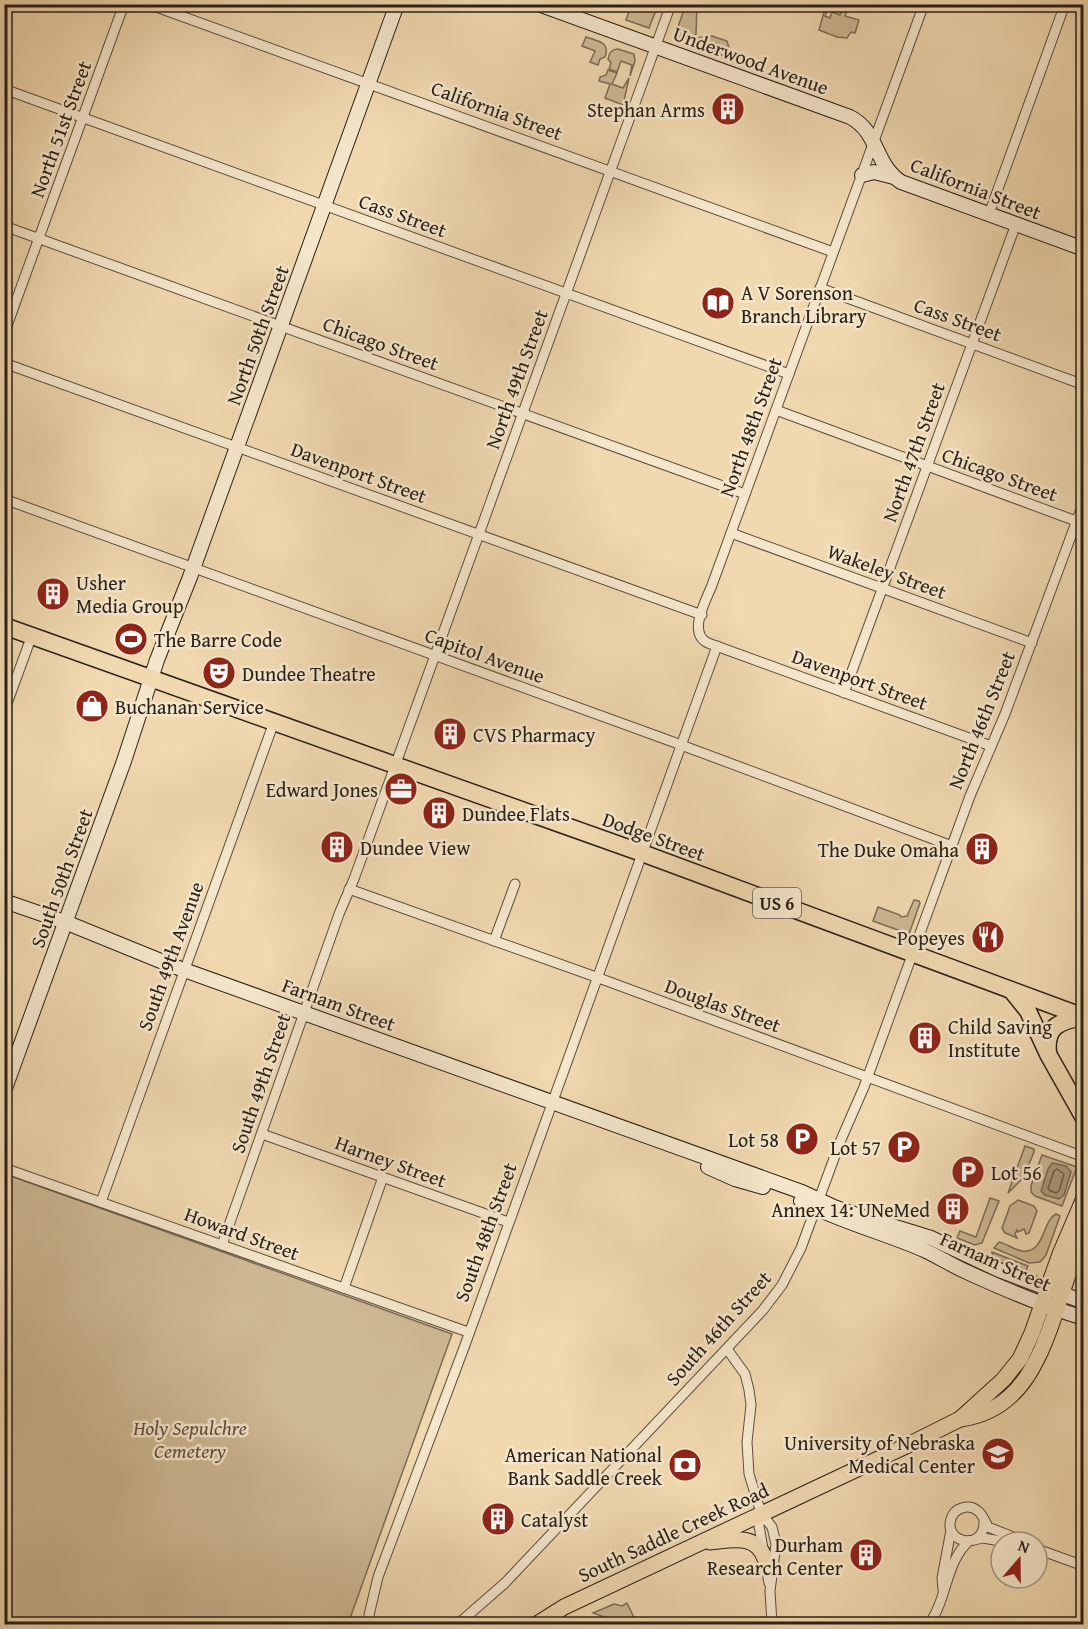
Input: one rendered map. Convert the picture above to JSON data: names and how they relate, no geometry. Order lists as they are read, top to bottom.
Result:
{
  "streets": {
    "highway": ["Dodge Street", "US 6"],
    "main road": [
      "Underwood Avenue",
      "California Street",
      "North 50th Street",
      "South 50th Street",
      "Farnam Street",
      "South Saddle Creek Road"
    ],
    "street": [
      "North 51st Street",
      "Cass Street",
      "Chicago Street",
      "North 49th Street",
      "North 48th Street",
      "North 47th Street",
      "Davenport Street",
      "Wakeley Street",
      "Capitol Avenue",
      "North 46th Street",
      "South 49th Avenue",
      "Douglas Street",
      "South 49th Street",
      "Harney Street",
      "South 48th Street",
      "Howard Street",
      "South 46th Street"
    ]
  },
  "crossings": [
    ["Underwood Avenue", "California Street"],
    ["Underwood Avenue", "North 49th Street"],
    ["Underwood Avenue", "North 48th Street"],
    ["California Street", "North 50th Street"],
    ["California Street", "North 49th Street"],
    ["California Street", "North 48th Street"],
    ["California Street", "North 47th Street"],
    ["North 51st Street", "Cass Street"],
    ["North 51st Street", "Chicago Street"],
    ["Cass Street", "North 50th Street"],
    ["Cass Street", "North 49th Street"],
    ["Cass Street", "North 48th Street"],
    ["Cass Street", "North 47th Street"],
    ["North 50th Street", "Chicago Street"],
    ["North 50th Street", "Davenport Street"],
    ["North 50th Street", "Capitol Avenue"],
    ["North 50th Street", "Dodge Street"],
    ["North 50th Street", "South 50th Street"],
    ["Chicago Street", "North 49th Street"],
    ["Chicago Street", "North 48th Street"],
    ["Chicago Street", "North 47th Street"],
    ["Chicago Street", "North 46th Street"],
    ["North 49th Street", "Davenport Street"],
    ["North 49th Street", "Capitol Avenue"],
    ["North 49th Street", "Dodge Street"],
    ["North 49th Street", "South 49th Street"],
    ["North 48th Street", "Davenport Street"],
    ["North 48th Street", "Wakeley Street"],
    ["North 47th Street", "Davenport Street"],
    ["North 47th Street", "Wakeley Street"],
    ["Davenport Street", "North 46th Street"],
    ["Wakeley Street", "North 46th Street"],
    ["Capitol Avenue", "North 46th Street"],
    ["North 46th Street", "Dodge Street"],
    ["North 46th Street", "South 46th Street"],
    ["Dodge Street", "South 50th Street"],
    ["Dodge Street", "South 49th Avenue"],
    ["Dodge Street", "South 49th Street"],
    ["Dodge Street", "South 48th Street"],
    ["Dodge Street", "South 46th Street"],
    ["South 50th Street", "Farnam Street"],
    ["South 49th Avenue", "Farnam Street"],
    ["South 49th Avenue", "Howard Street"],
    ["Farnam Street", "South 49th Street"],
    ["Farnam Street", "South 48th Street"],
    ["Farnam Street", "South 46th Street"],
    ["Farnam Street", "South Saddle Creek Road"],
    ["Douglas Street", "South 49th Street"],
    ["Douglas Street", "South 48th Street"],
    ["Douglas Street", "South 46th Street"],
    ["South 49th Street", "Harney Street"],
    ["South 49th Street", "Howard Street"],
    ["Harney Street", "South 48th Street"],
    ["South 48th Street", "Howard Street"]
  ],
  "parks": ["Holy Sepulchre Cemetery"],
  "places": {
    "building": [
      "Stephan Arms",
      "Usher Media Group",
      "CVS Pharmacy",
      "Dundee Flats",
      "Dundee View",
      "The Duke Omaha",
      "Child Saving Institute",
      "Annex 14: UNeMed",
      "Catalyst",
      "Durham Research Center"
    ],
    "library": ["A V Sorenson Branch Library"],
    "sports": ["The Barre Code"],
    "theatre": ["Dundee Theatre"],
    "shop": ["Buchanan Service"],
    "office": ["Edward Jones"],
    "restaurant": ["Popeyes"],
    "parking": ["Lot 58", "Lot 57", "Lot 56"],
    "school or university": ["University of Nebraska Medical Center"],
    "bank": ["American National Bank Saddle Creek"]
  },
  "north": "top"
}
